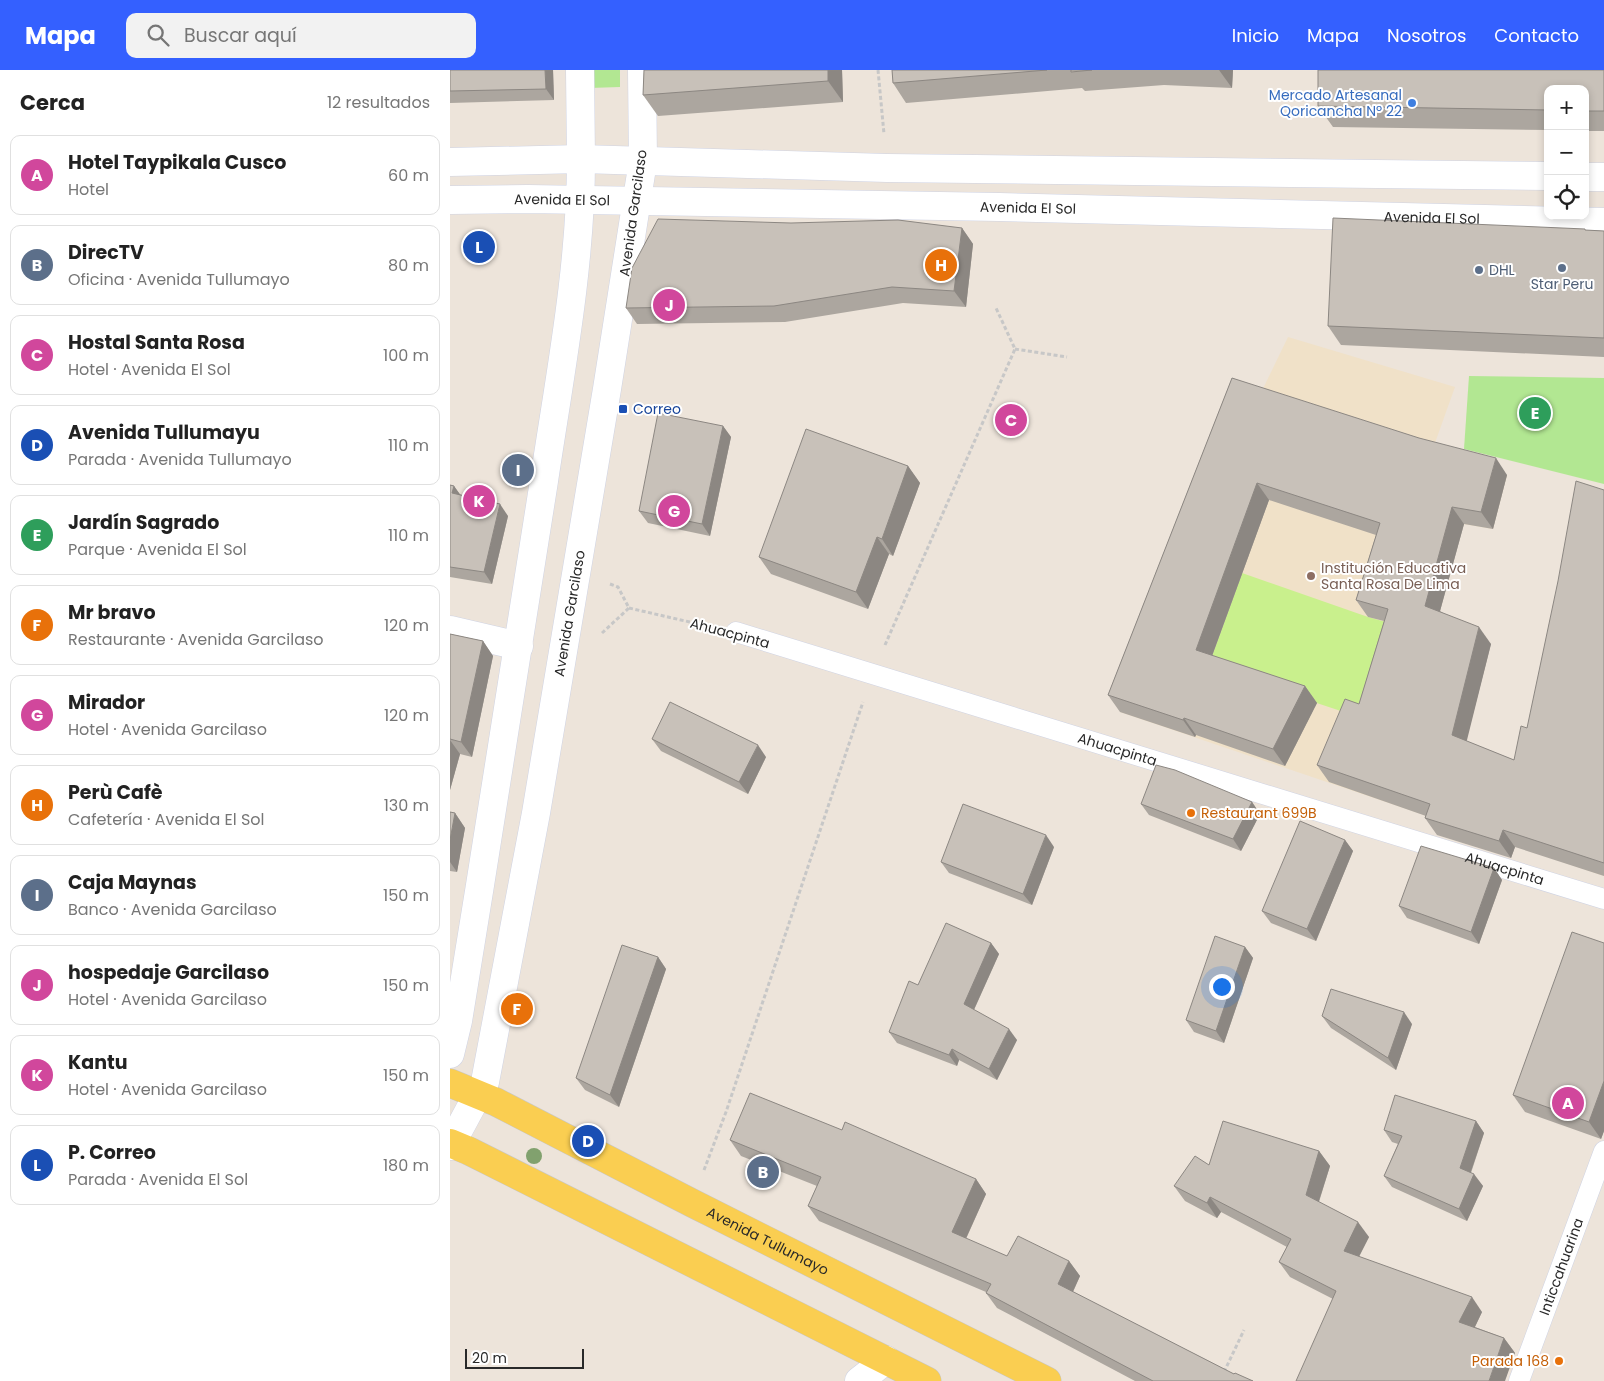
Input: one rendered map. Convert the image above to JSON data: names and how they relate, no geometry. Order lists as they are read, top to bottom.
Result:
{
  "streets": {
    "main road": ["Avenida Tullumayo"],
    "street": ["Avenida El Sol", "Avenida Garcilaso"],
    "lane": ["Ahuacpinta", "Inticcahuarina"]
  },
  "crossings": [
    ["Avenida El Sol", "Avenida Garcilaso"],
    ["Avenida Garcilaso", "Avenida Tullumayo"]
  ],
  "places": {
    "other": [
      "Mercado Artesanal Qoricancha Nº 22",
      "Star Peru",
      "DHL",
      "Institución Educativa Santa Rosa De Lima",
      "Restaurant 699B",
      "Parada 168"
    ],
    "transit": ["Correo"]
  },
  "scale_bar": "20 m",
  "page": {
    "header": "Mapa",
    "search": "Buscar aquí",
    "nav": [
      "Inicio",
      "Mapa",
      "Nosotros",
      "Contacto"
    ],
    "heading": ["Cerca", "12 resultados"],
    "map_buttons": ["+", "−"],
    "list": [
      {
        "mark": "A",
        "name": "Hotel Taypikala Cusco",
        "note": "Hotel",
        "value": "60 m"
      },
      {
        "mark": "B",
        "name": "DirecTV",
        "note": "Oficina · Avenida Tullumayo",
        "value": "80 m"
      },
      {
        "mark": "C",
        "name": "Hostal Santa Rosa",
        "note": "Hotel · Avenida El Sol",
        "value": "100 m"
      },
      {
        "mark": "D",
        "name": "Avenida Tullumayu",
        "note": "Parada · Avenida Tullumayo",
        "value": "110 m"
      },
      {
        "mark": "E",
        "name": "Jardín Sagrado",
        "note": "Parque · Avenida El Sol",
        "value": "110 m"
      },
      {
        "mark": "F",
        "name": "Mr bravo",
        "note": "Restaurante · Avenida Garcilaso",
        "value": "120 m"
      },
      {
        "mark": "G",
        "name": "Mirador",
        "note": "Hotel · Avenida Garcilaso",
        "value": "120 m"
      },
      {
        "mark": "H",
        "name": "Perù Cafè",
        "note": "Cafetería · Avenida El Sol",
        "value": "130 m"
      },
      {
        "mark": "I",
        "name": "Caja Maynas",
        "note": "Banco · Avenida Garcilaso",
        "value": "150 m"
      },
      {
        "mark": "J",
        "name": "hospedaje Garcilaso",
        "note": "Hotel · Avenida Garcilaso",
        "value": "150 m"
      },
      {
        "mark": "K",
        "name": "Kantu",
        "note": "Hotel · Avenida Garcilaso",
        "value": "150 m"
      },
      {
        "mark": "L",
        "name": "P. Correo",
        "note": "Parada · Avenida El Sol",
        "value": "180 m"
      }
    ],
    "pins": [
      "L",
      "H",
      "J",
      "E",
      "C",
      "I",
      "K",
      "G",
      "F",
      "A",
      "D",
      "B"
    ],
    "scale": "20 m"
  }
}
